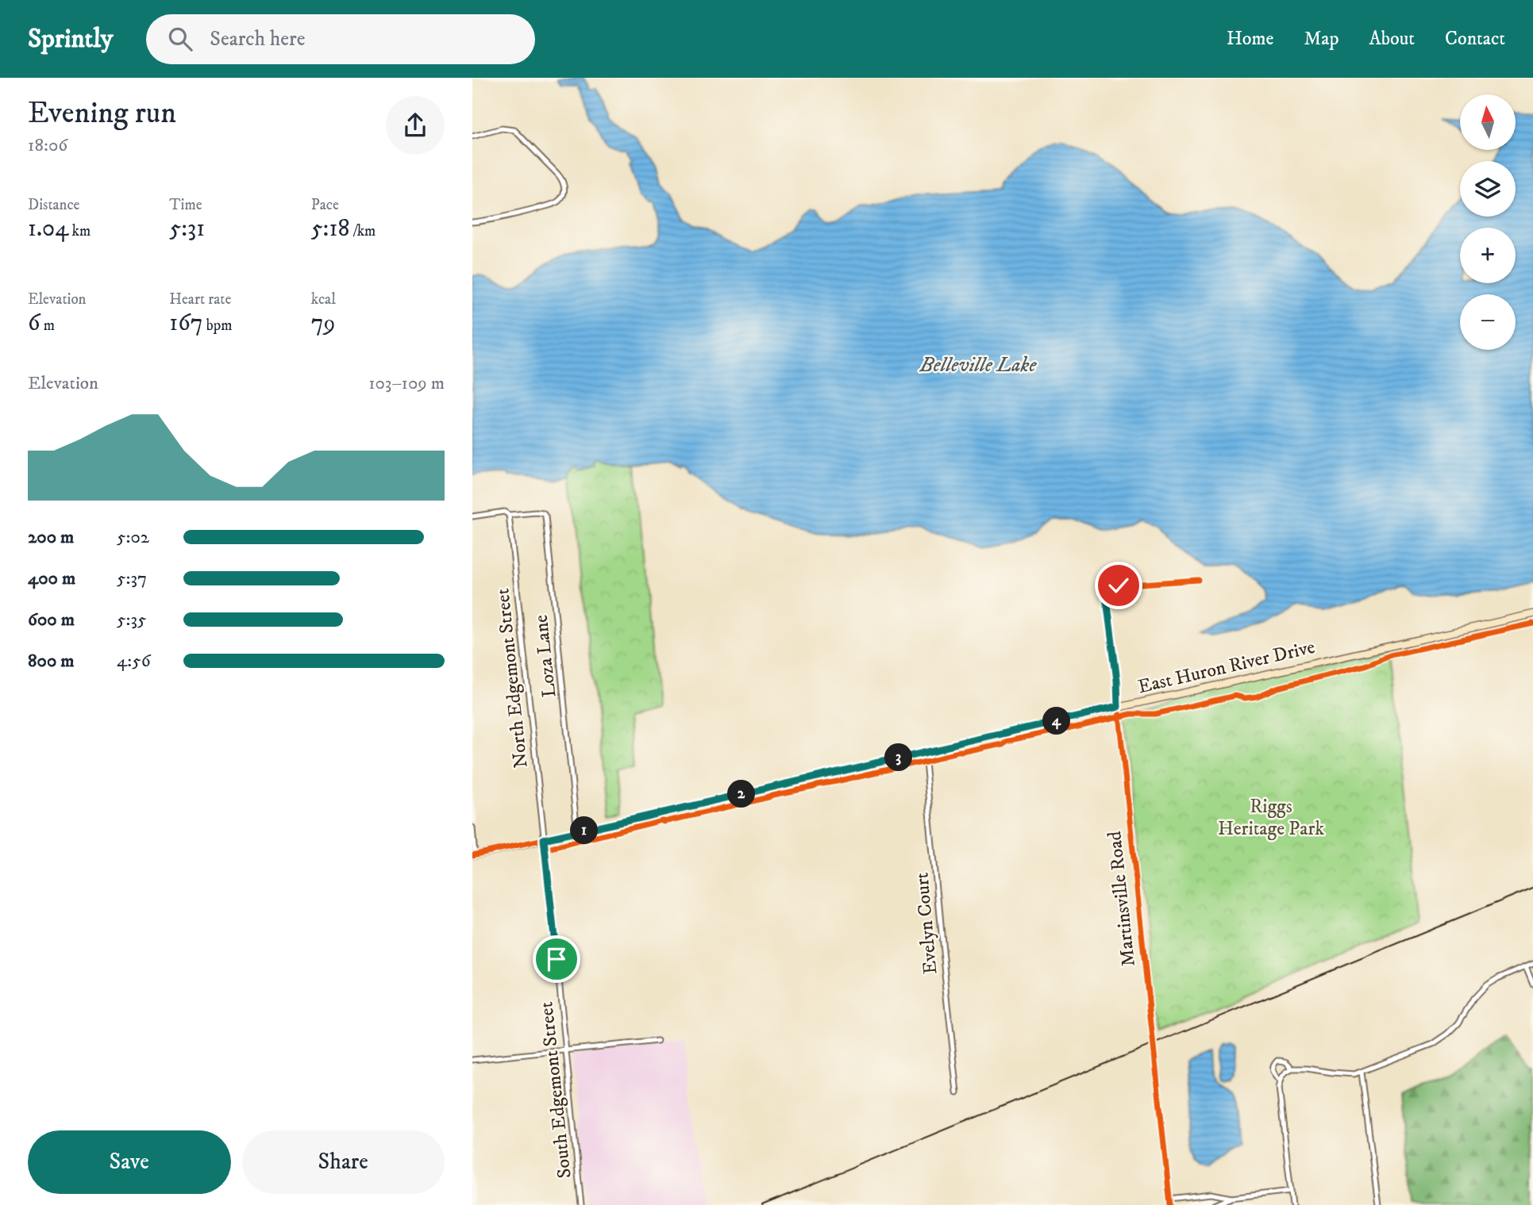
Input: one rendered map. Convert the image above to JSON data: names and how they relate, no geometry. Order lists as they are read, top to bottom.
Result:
{
  "streets": {
    "main road": ["East Huron River Drive"],
    "street": [
      "Loza Lane",
      "North Edgemont Street",
      "Martinsville Road",
      "Evelyn Court",
      "South Edgemont Street"
    ]
  },
  "crossings": [
    ["Loza Lane", "East Huron River Drive"],
    ["Loza Lane", "North Edgemont Street"],
    ["East Huron River Drive", "North Edgemont Street"],
    ["East Huron River Drive", "Martinsville Road"],
    ["East Huron River Drive", "Evelyn Court"],
    ["East Huron River Drive", "South Edgemont Street"],
    ["North Edgemont Street", "South Edgemont Street"]
  ],
  "water": ["Belleville Lake"],
  "parks": ["Riggs Heritage Park"],
  "north": "top",
  "page": {
    "header": "Sprintly",
    "search": "Search here",
    "nav": [
      "Home",
      "Map",
      "About",
      "Contact"
    ],
    "heading": ["Evening run", "18:06"],
    "map_buttons": ["+", "−"],
    "stats": [
      ["Distance", "1.04 km"],
      ["Time", "5:31"],
      ["Pace", "5:18 /km"],
      ["Elevation", "6 m"],
      ["Heart rate", "167 bpm"],
      ["kcal", "79"]
    ],
    "chart": ["Elevation", "103–109 m"],
    "list": [
      {
        "name": "200 m",
        "note": "5:02"
      },
      {
        "name": "400 m",
        "note": "5:37"
      },
      {
        "name": "600 m",
        "note": "5:35"
      },
      {
        "name": "800 m",
        "note": "4:56"
      }
    ],
    "pins": [
      "4",
      "3",
      "2",
      "1"
    ],
    "buttons": ["Save", "Share"]
  }
}
